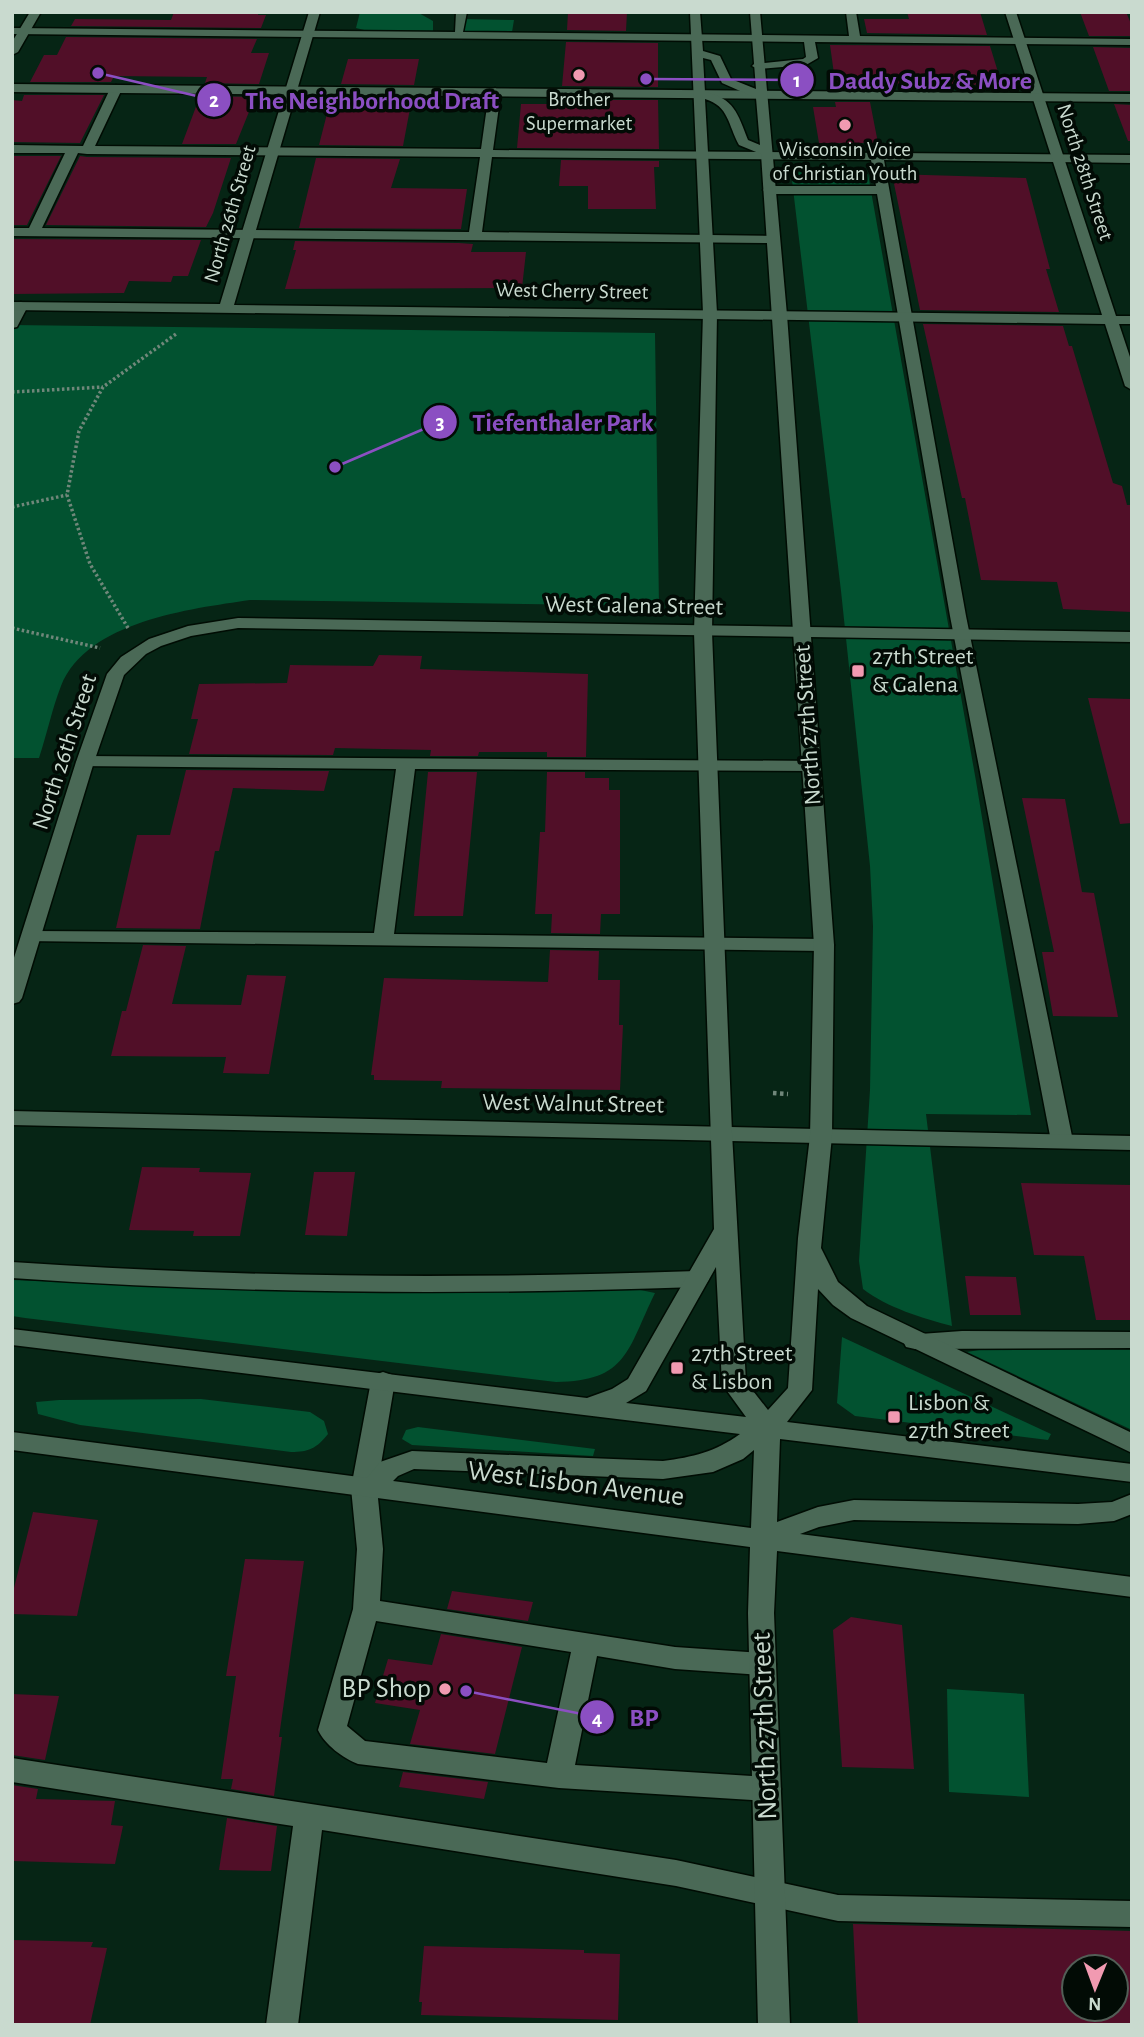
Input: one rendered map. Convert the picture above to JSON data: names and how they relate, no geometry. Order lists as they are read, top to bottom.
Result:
{
  "streets": {
    "main road": [
      "North 28th Street",
      "North 26th Street",
      "West Cherry Street",
      "West Galena Street",
      "North 27th Street",
      "West Walnut Street",
      "West Lisbon Avenue"
    ]
  },
  "crossings": [
    ["North 28th Street", "West Cherry Street"],
    ["North 26th Street", "West Cherry Street"],
    ["North 26th Street", "West Galena Street"],
    ["West Cherry Street", "North 27th Street"],
    ["West Galena Street", "North 27th Street"],
    ["North 27th Street", "West Walnut Street"],
    ["North 27th Street", "West Lisbon Avenue"]
  ],
  "places": {
    "other": [
      "The Neighborhood Draft",
      "Brother Supermarket",
      "Daddy Subz & More",
      "Wisconsin Voice of Christian Youth",
      "Tiefenthaler Park",
      "BP Shop",
      "BP"
    ],
    "transit": ["27th Street & Galena", "27th Street & Lisbon", "Lisbon & 27th Street"]
  },
  "north": "bottom"
}
